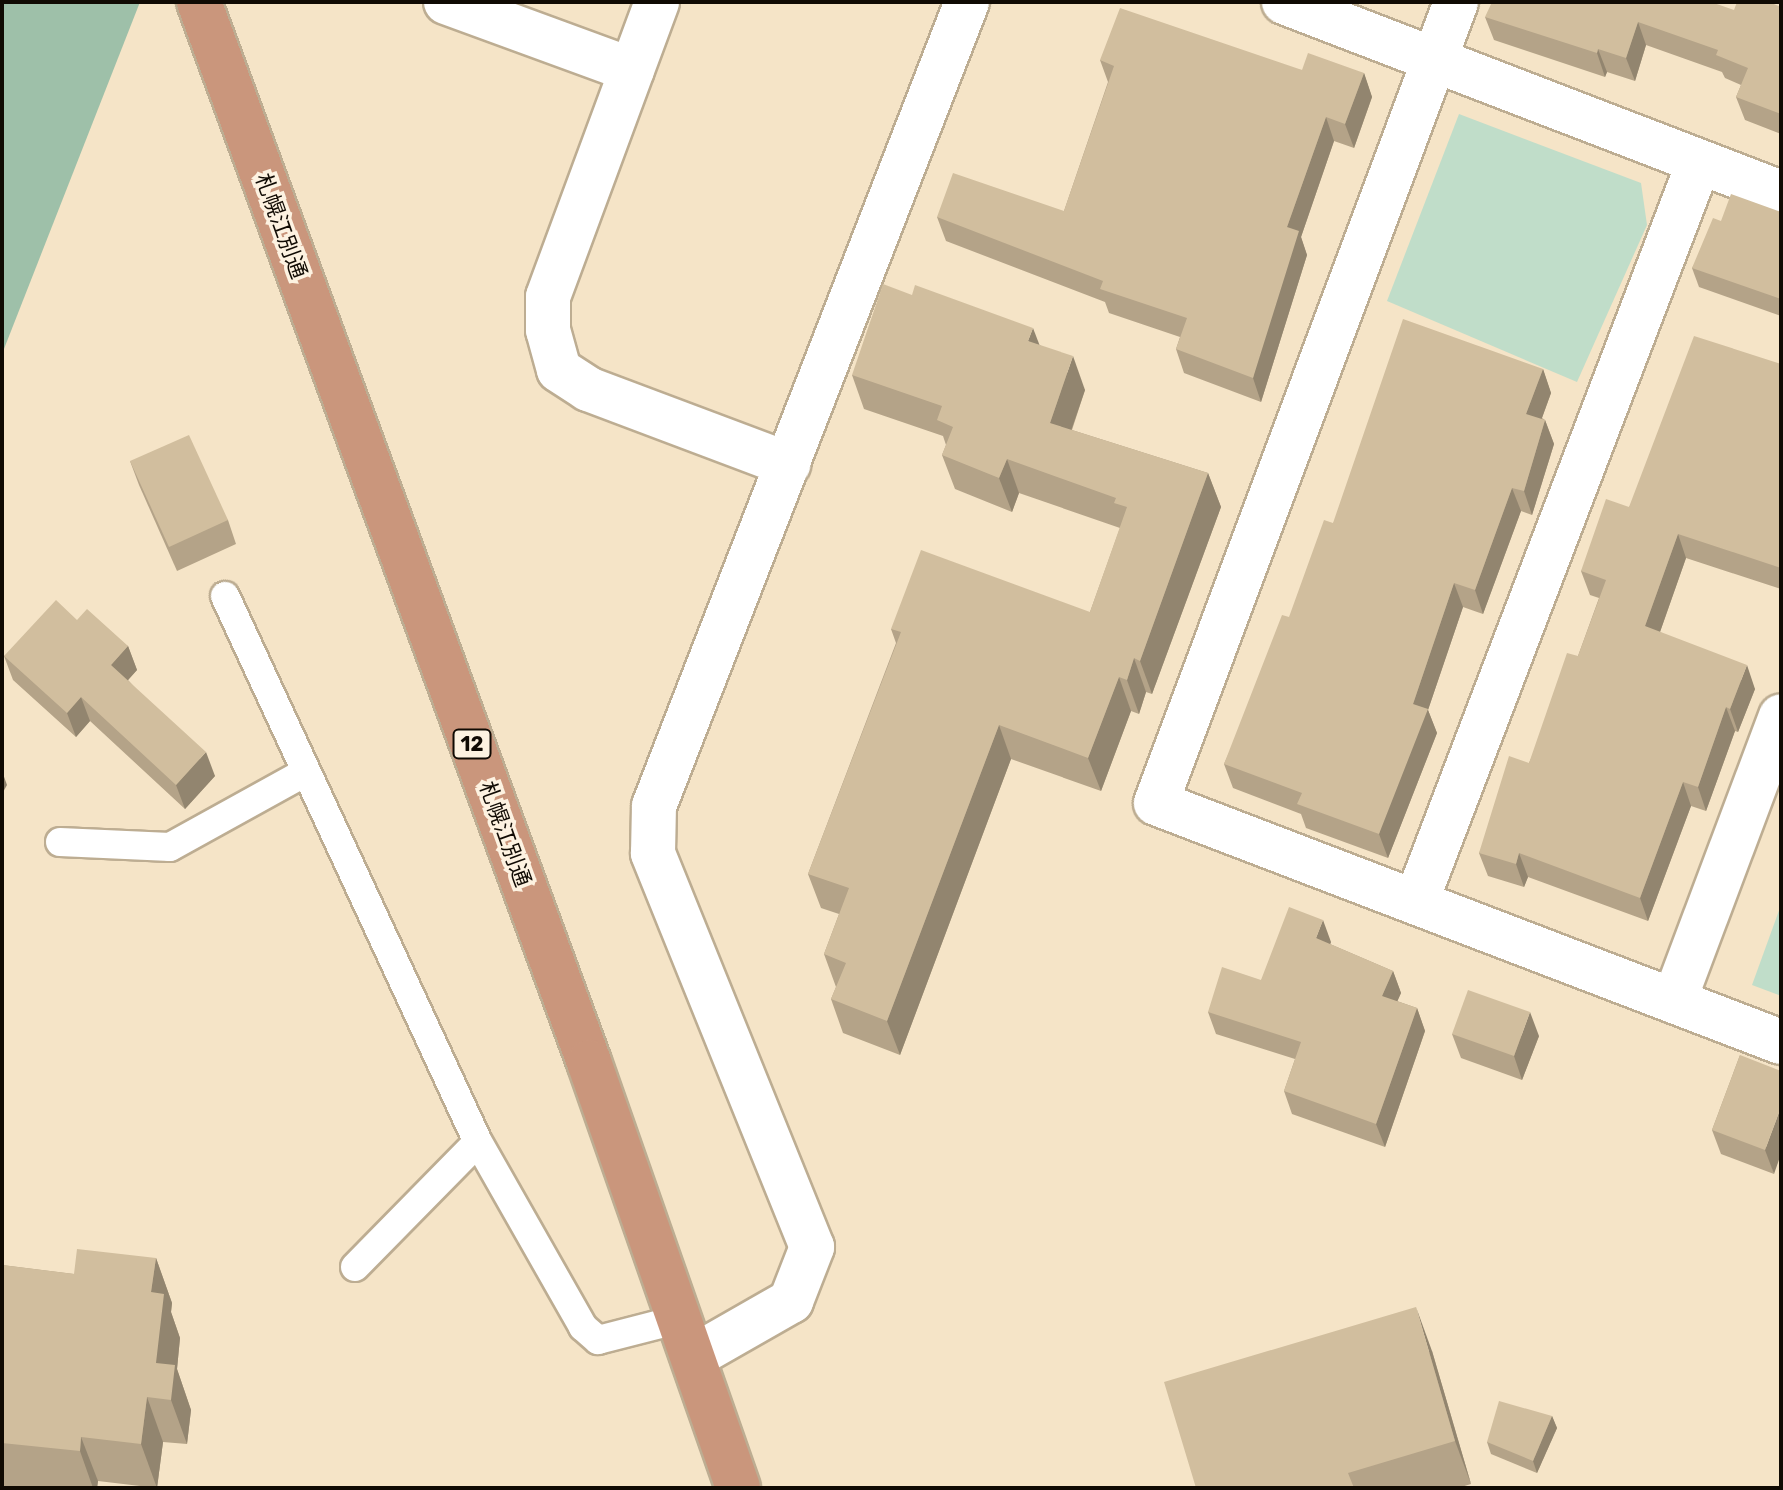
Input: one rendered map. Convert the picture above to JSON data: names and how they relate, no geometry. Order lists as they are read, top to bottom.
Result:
{
  "streets": {
    "highway": ["札幌江別通", "12"]
  }
}
